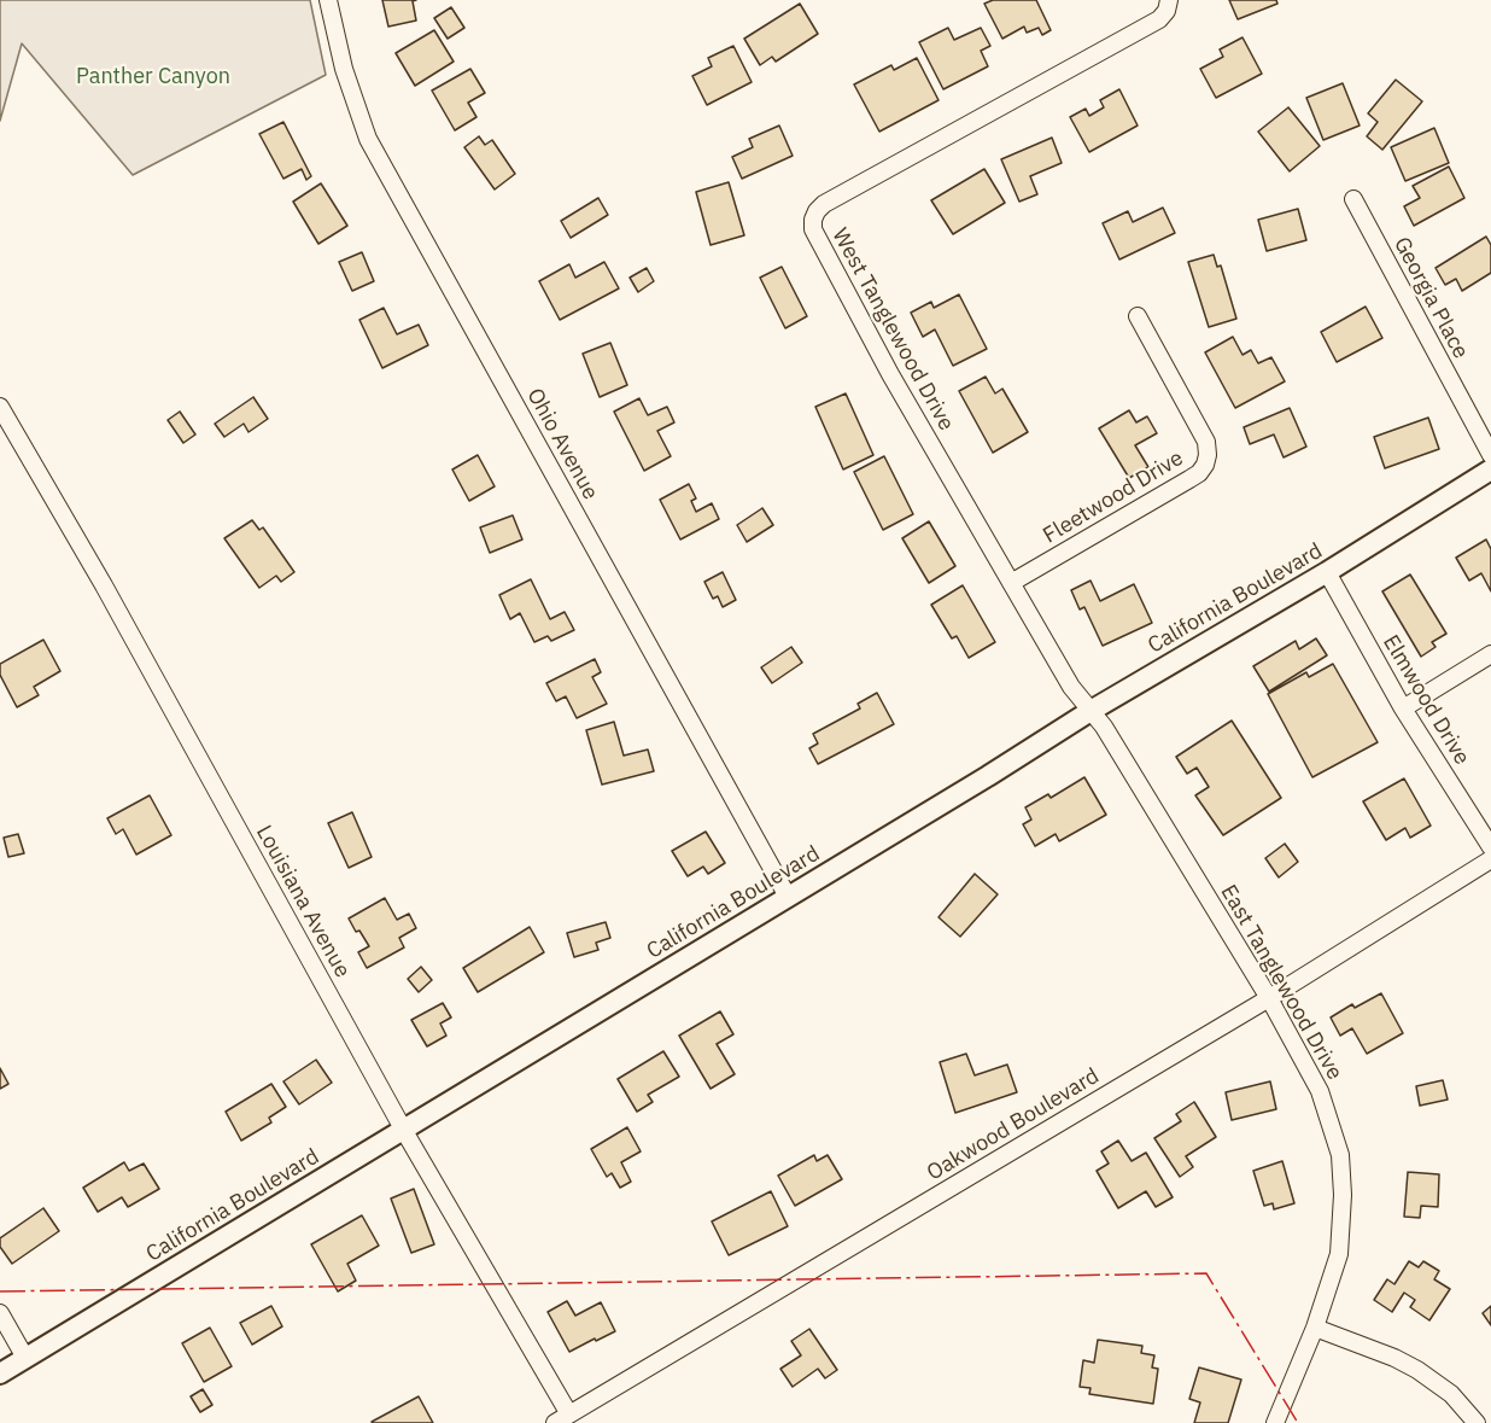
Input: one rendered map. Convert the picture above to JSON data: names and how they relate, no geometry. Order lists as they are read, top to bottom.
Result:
{
  "streets": {
    "street": [
      "Georgia Place",
      "West Tanglewood Drive",
      "Ohio Avenue",
      "Fleetwood Drive",
      "California Boulevard",
      "Elmwood Drive",
      "Louisiana Avenue",
      "East Tanglewood Drive",
      "Oakwood Boulevard"
    ]
  },
  "crossings": [
    ["West Tanglewood Drive", "Fleetwood Drive"],
    ["West Tanglewood Drive", "California Boulevard"],
    ["West Tanglewood Drive", "East Tanglewood Drive"],
    ["Ohio Avenue", "California Boulevard"],
    ["California Boulevard", "Elmwood Drive"],
    ["California Boulevard", "Louisiana Avenue"],
    ["California Boulevard", "East Tanglewood Drive"],
    ["Louisiana Avenue", "Oakwood Boulevard"],
    ["East Tanglewood Drive", "Oakwood Boulevard"]
  ],
  "parks": ["Panther Canyon"]
}
